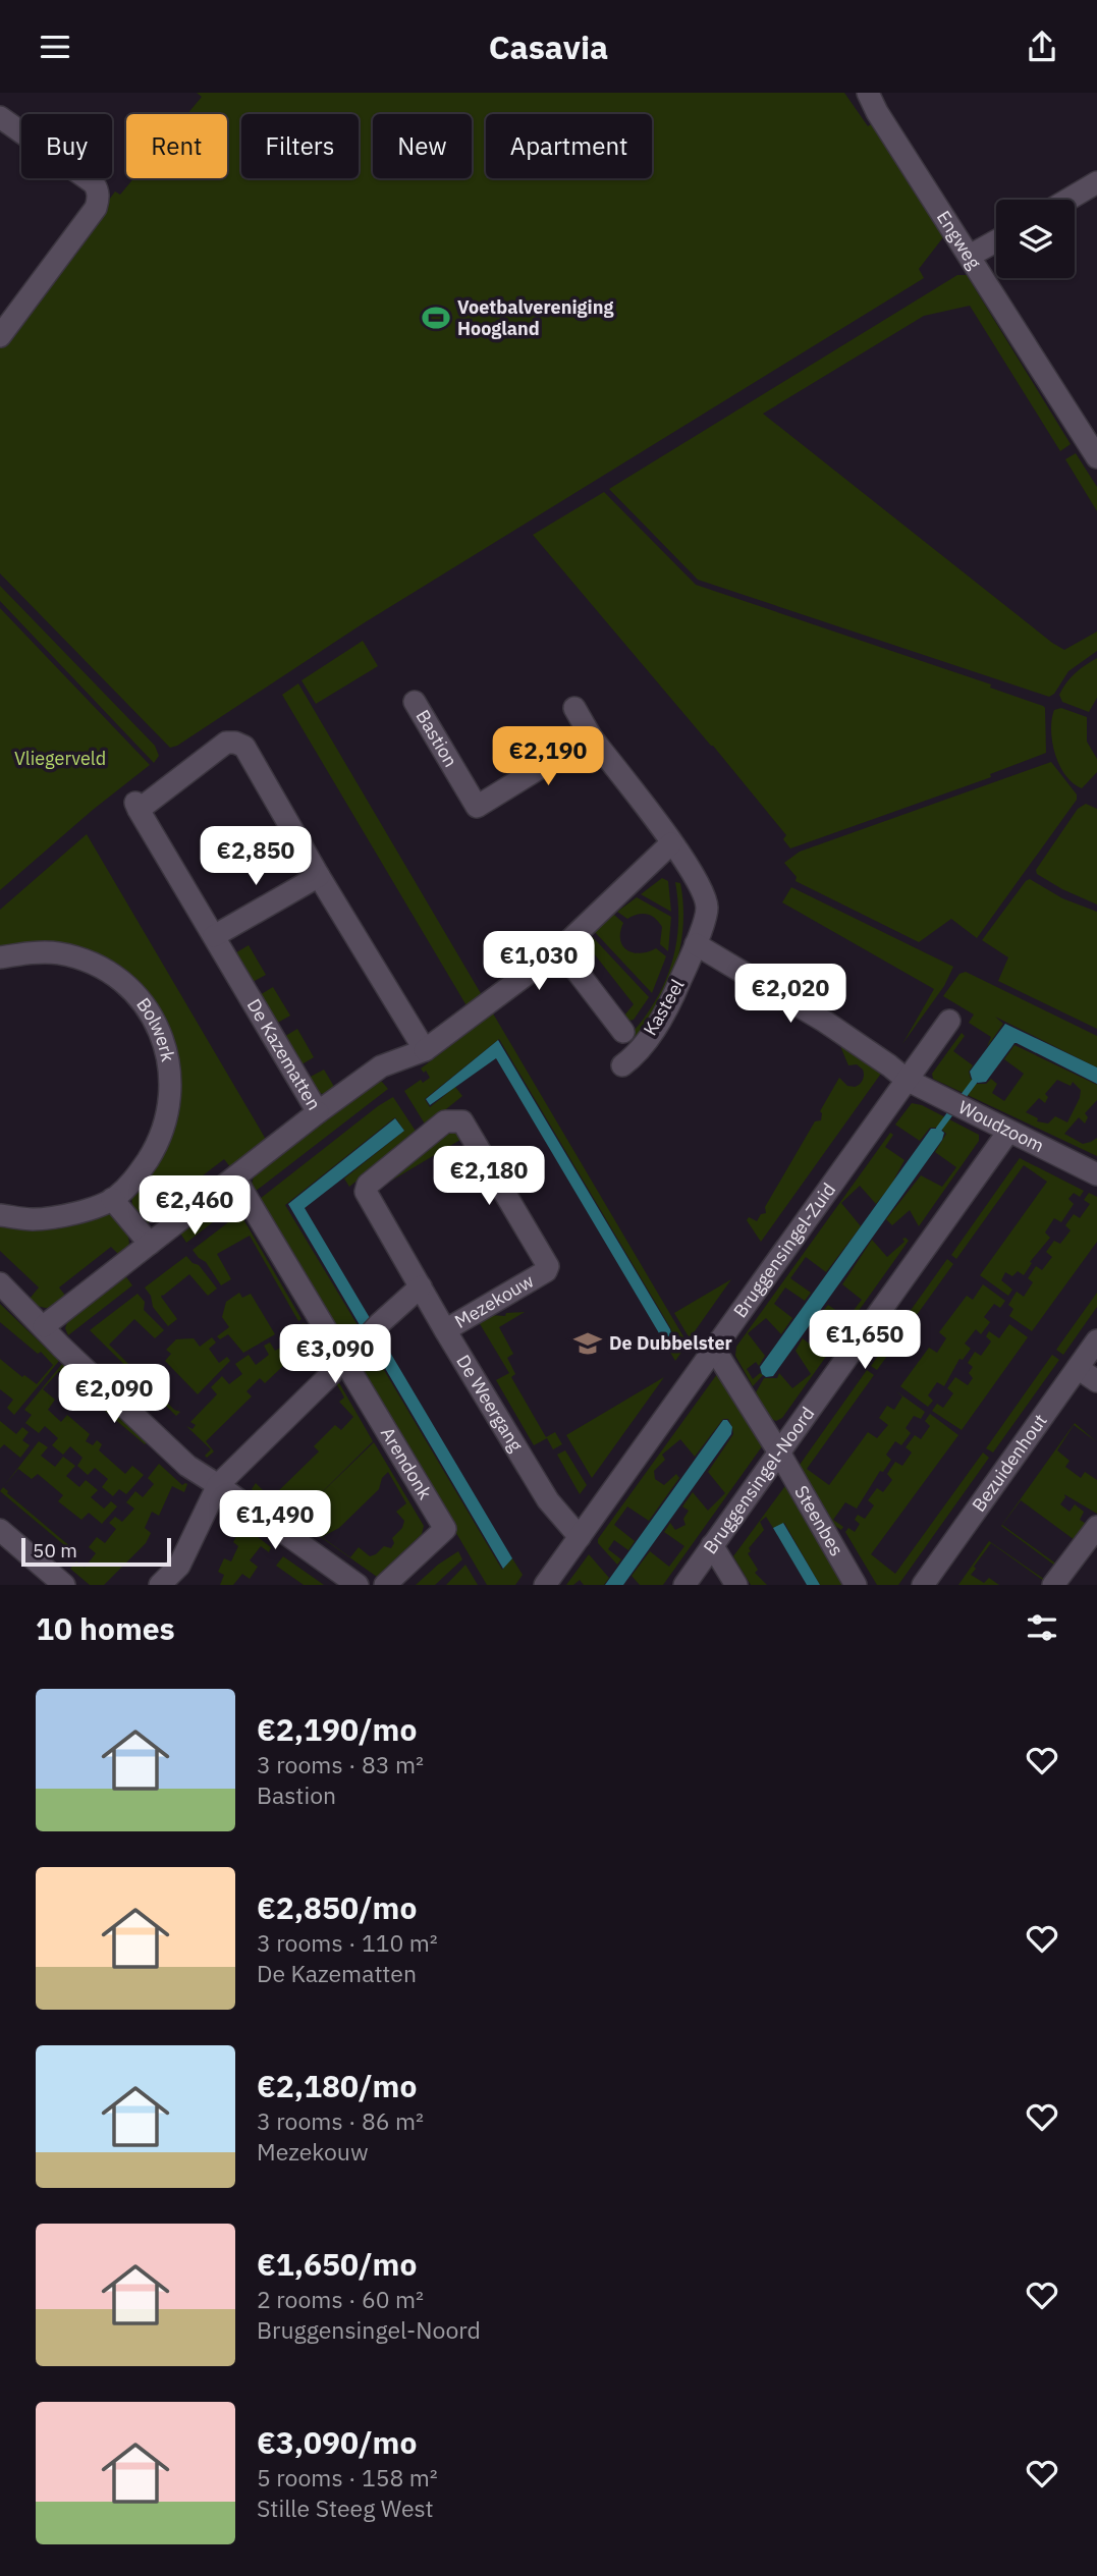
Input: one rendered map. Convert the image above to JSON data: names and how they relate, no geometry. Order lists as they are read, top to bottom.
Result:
{
  "streets": {
    "street": [
      "Engweg",
      "Bastion",
      "Kasteel",
      "Bolwerk",
      "De Kazematten",
      "Woudzoom",
      "Bruggensingel-Zuid",
      "Mezekouw",
      "De Weergang",
      "Arendonk",
      "Bezuidenhout",
      "Bruggensingel-Noord",
      "Steenbes"
    ]
  },
  "crossings": [
    ["Woudzoom", "Bruggensingel-Zuid"],
    ["Woudzoom", "Bruggensingel-Noord"],
    ["Bruggensingel-Zuid", "De Weergang"],
    ["Bruggensingel-Zuid", "Steenbes"],
    ["Mezekouw", "De Weergang"],
    ["Bruggensingel-Noord", "Steenbes"]
  ],
  "parks": ["Vliegerveld"],
  "places": {
    "sports": ["Voetbalvereniging Hoogland"],
    "school or university": ["De Dubbelster"]
  },
  "scale_bar": "50 m",
  "page": {
    "header": "Casavia",
    "chip": [
      "Buy",
      "Rent",
      "Filters",
      "New",
      "Apartment"
    ],
    "price": [
      "€2,190",
      "€2,850",
      "€1,030",
      "€2,020",
      "€2,180",
      "€2,460",
      "€1,650",
      "€3,090",
      "€2,090",
      "€1,490"
    ],
    "scale": "50 m",
    "heading": "10 homes",
    "list": [
      {
        "name": "€2,190/mo",
        "note": "3 rooms · 83 m² · Bastion"
      },
      {
        "name": "€2,850/mo",
        "note": "3 rooms · 110 m² · De Kazematten"
      },
      {
        "name": "€2,180/mo",
        "note": "3 rooms · 86 m² · Mezekouw"
      },
      {
        "name": "€1,650/mo",
        "note": "2 rooms · 60 m² · Bruggensingel-Noord"
      },
      {
        "name": "€3,090/mo",
        "note": "5 rooms · 158 m² · Stille Steeg West"
      }
    ]
  }
}
